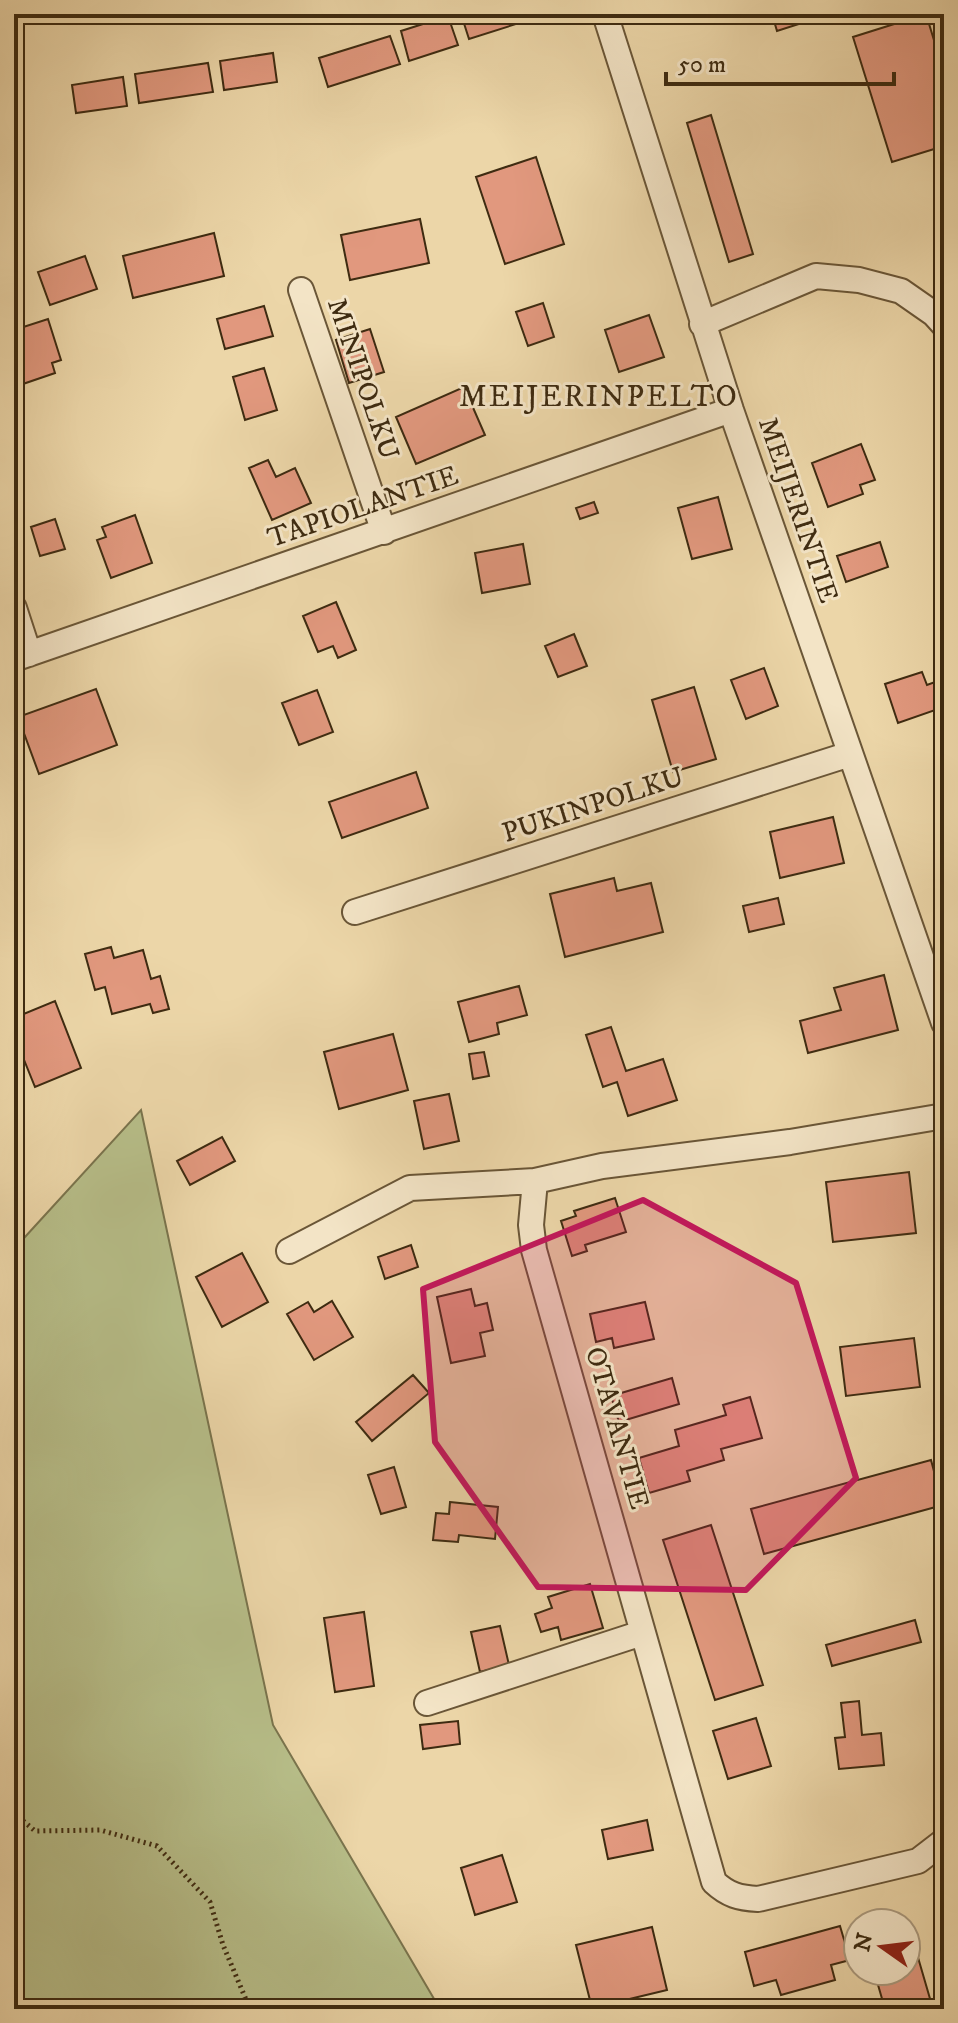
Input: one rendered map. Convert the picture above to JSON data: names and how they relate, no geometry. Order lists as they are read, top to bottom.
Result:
{
  "streets": {
    "street": [
      "MINIPOLKU",
      "TAPIOLANTIE",
      "MEIJERINTIE",
      "PUKINPOLKU",
      "OTAVANTIE"
    ]
  },
  "crossings": [
    ["MINIPOLKU", "TAPIOLANTIE"],
    ["TAPIOLANTIE", "MEIJERINTIE"],
    ["MEIJERINTIE", "PUKINPOLKU"]
  ],
  "districts": ["MEIJERINPELTO"],
  "scale_bar": "50 m",
  "north": "left"
}
